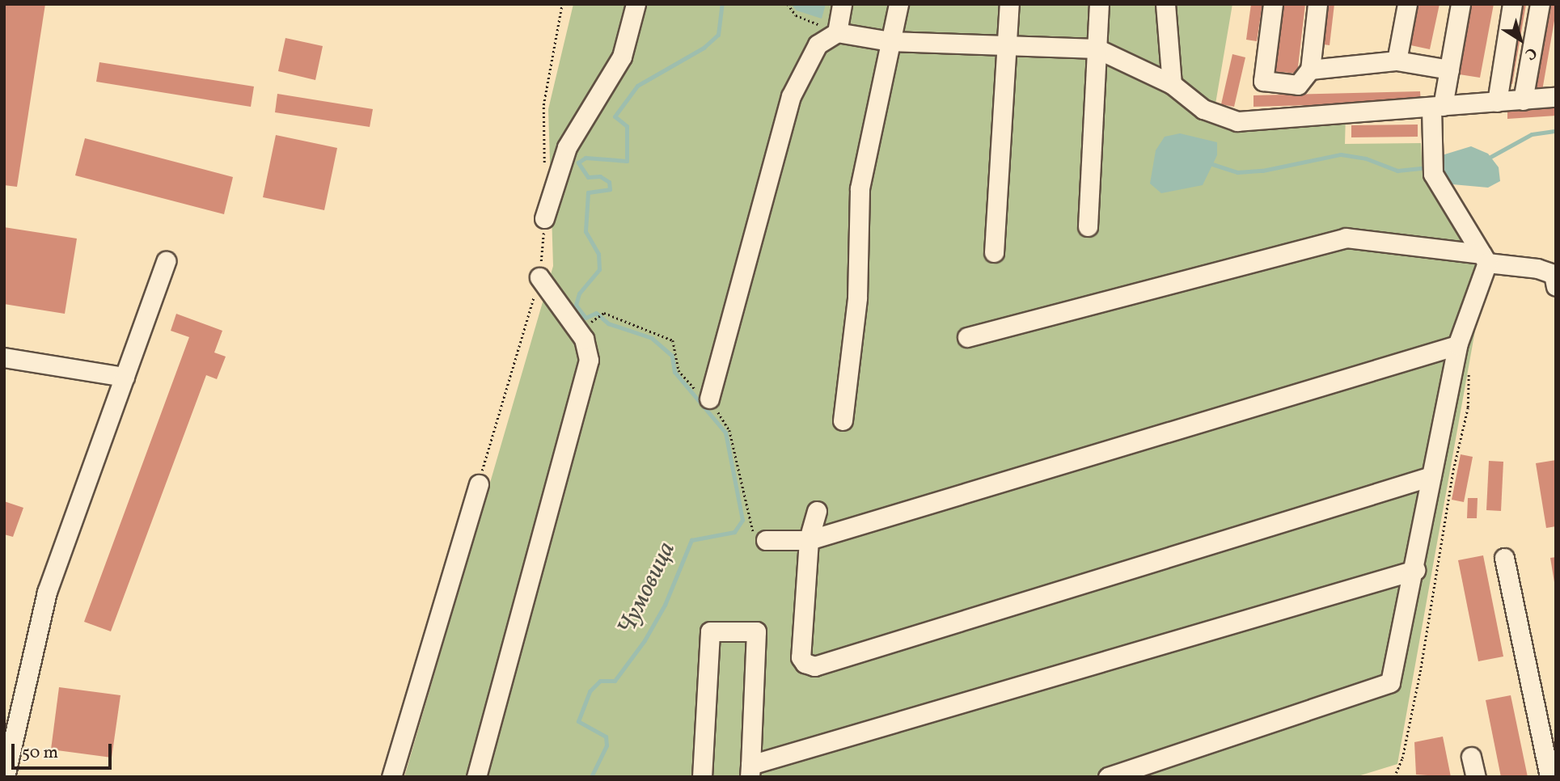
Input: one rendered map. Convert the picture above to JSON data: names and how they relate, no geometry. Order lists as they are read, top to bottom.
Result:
{
  "water": ["Чумовица"],
  "scale_bar": "50 m",
  "north": "bottom right"
}
